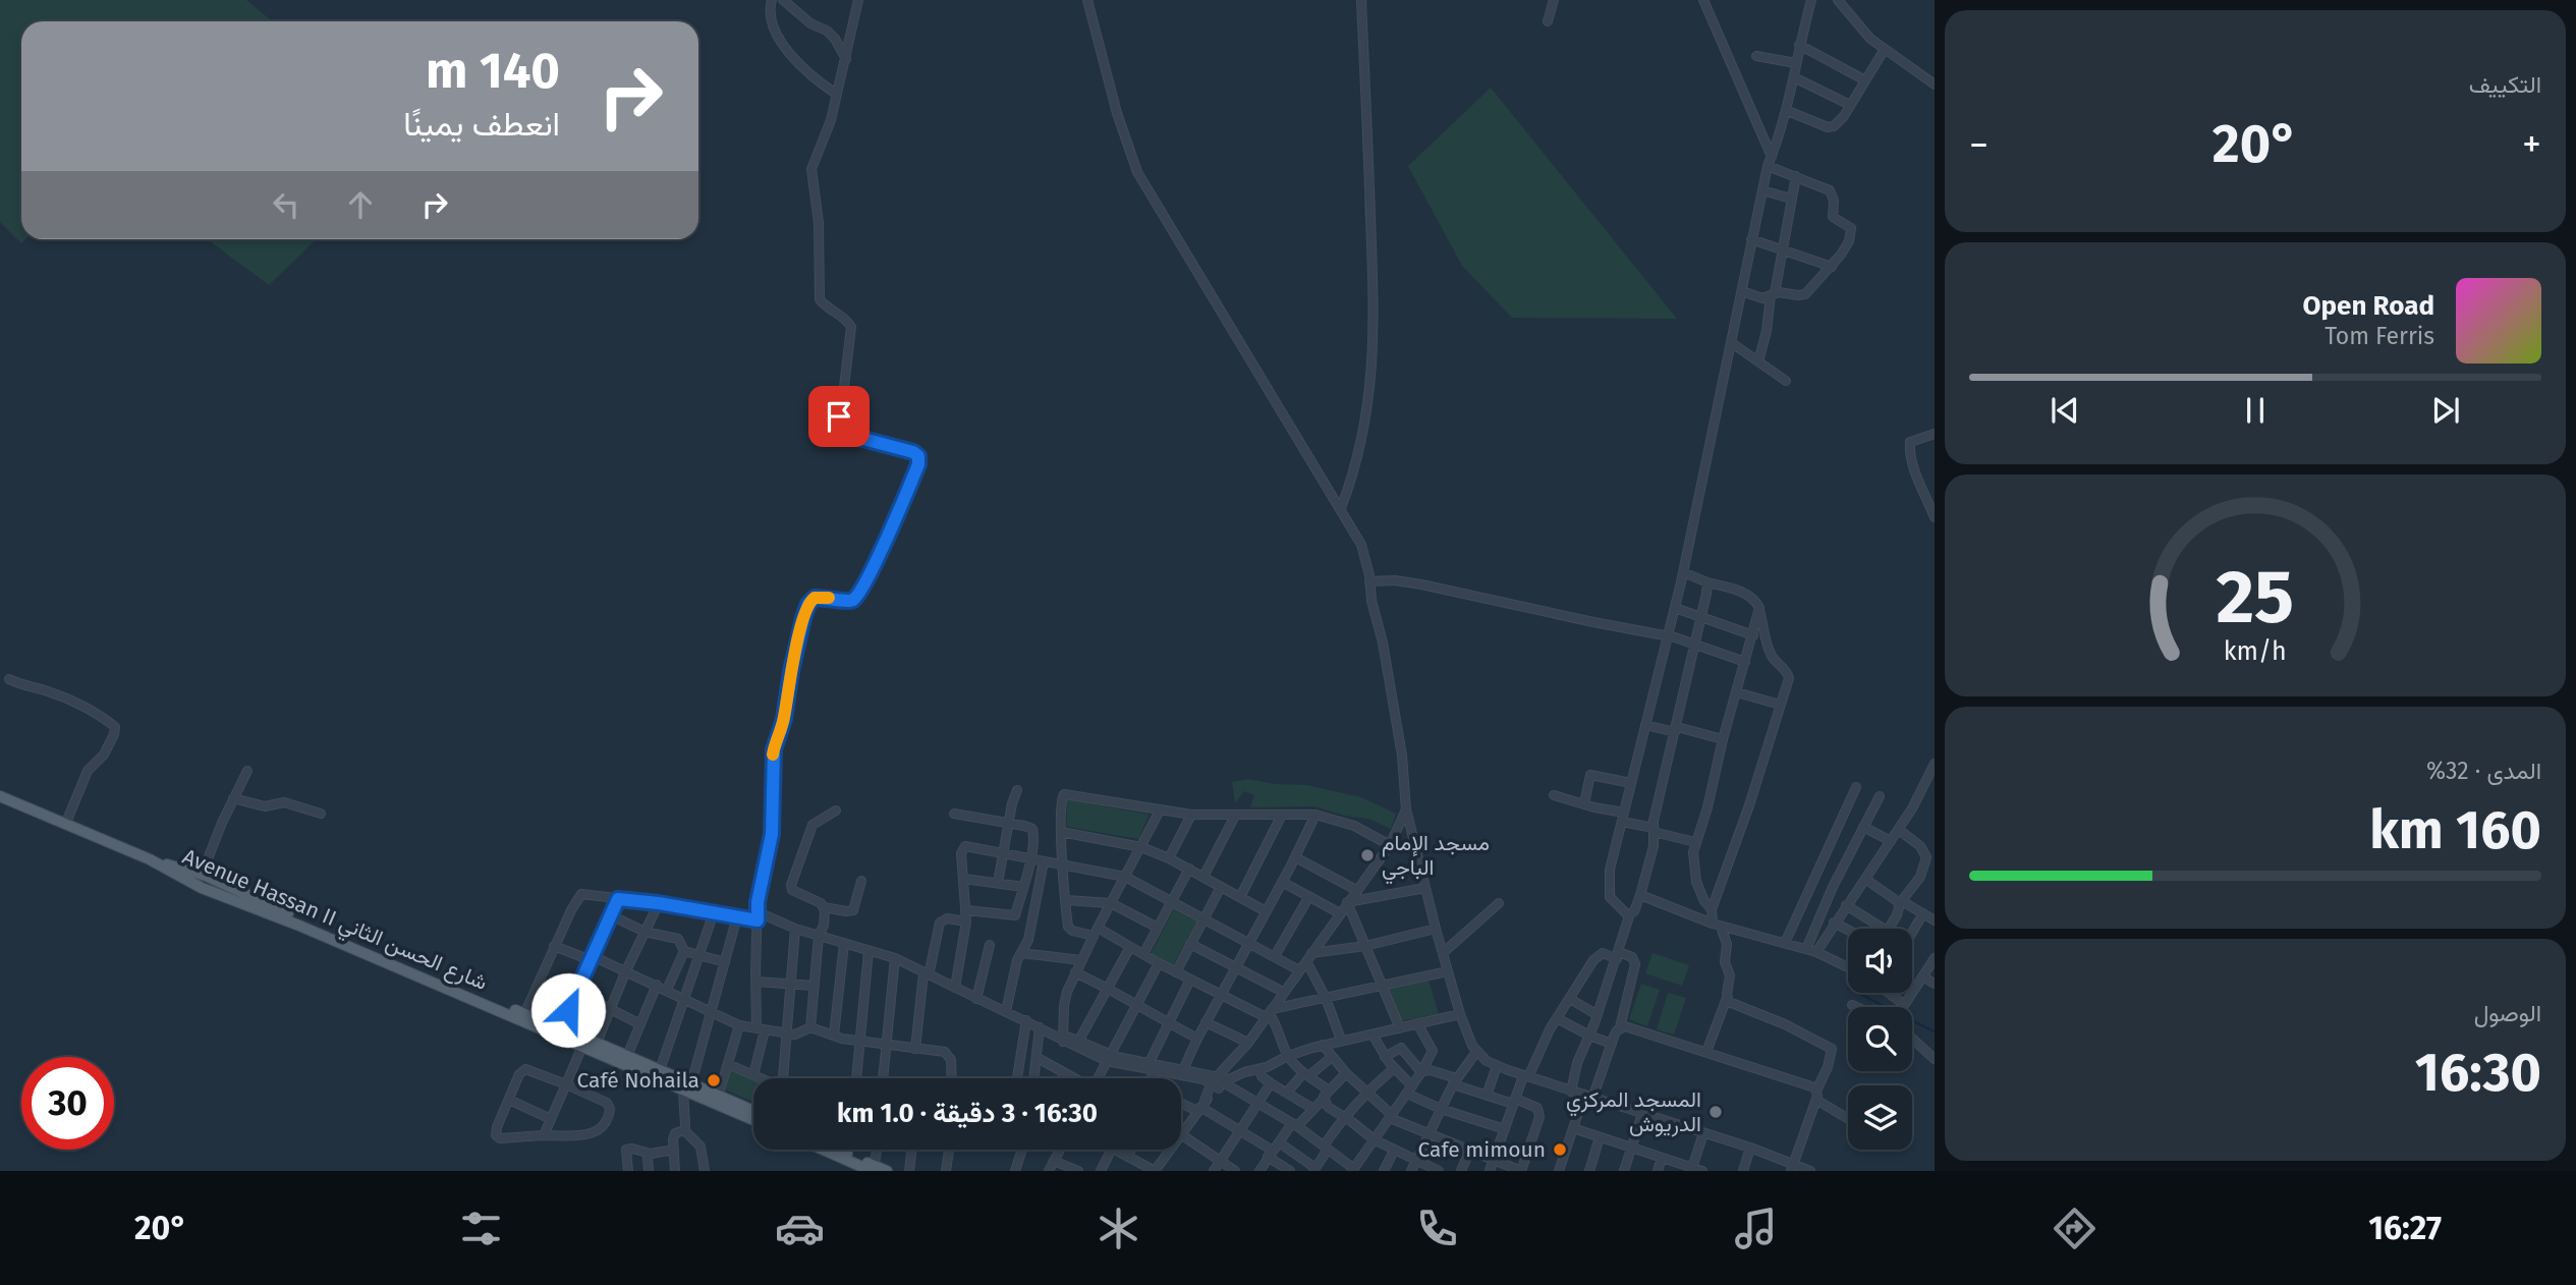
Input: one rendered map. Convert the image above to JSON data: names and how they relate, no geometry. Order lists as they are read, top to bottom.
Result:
{
  "streets": {
    "main road": ["Avenue Hassan II شارع الحسن الثاني"]
  },
  "places": [
    "مسجد الإمام الباجي",
    "Café Nohaila",
    "المسجد المركزي الدريوش",
    "Cafe mimoun"
  ],
  "page": {
    "tile": [
      "التكييف",
      ["المدى · 32%", "160 km"],
      ["الوصول", "16:30"]
    ],
    "turn": ["140 m", "انعطف يمينًا"],
    "heat": ["−", "20°", "+"],
    "song": ["Open Road", "Tom Ferris"],
    "limit": "30",
    "trip": "16:30 · 3 دقيقة · 1.0 km",
    "tabs": ["16:27", "20°"],
    "gauge": ["25", "km/h"]
  }
}
